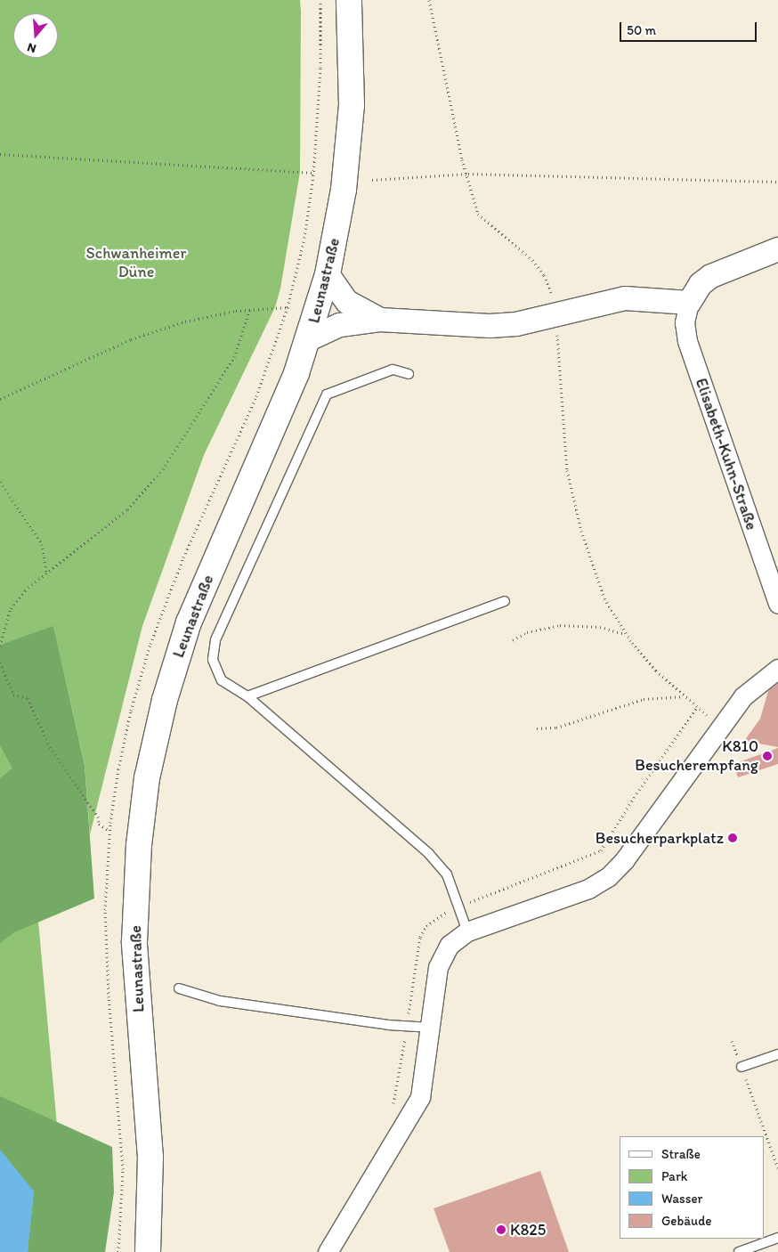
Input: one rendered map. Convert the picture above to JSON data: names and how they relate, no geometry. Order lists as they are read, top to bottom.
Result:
{
  "streets": {
    "main road": ["Leunastraße"],
    "street": ["Elisabeth-Kuhn-Straße"]
  },
  "parks": ["Schwanheimer Düne"],
  "places": ["K810 Besucherempfang", "Besucherparkplatz", "K825"],
  "legend": [
    "Straße",
    "Park",
    "Wasser",
    "Gebäude"
  ],
  "scale_bar": "50 m",
  "north": "bottom"
}
